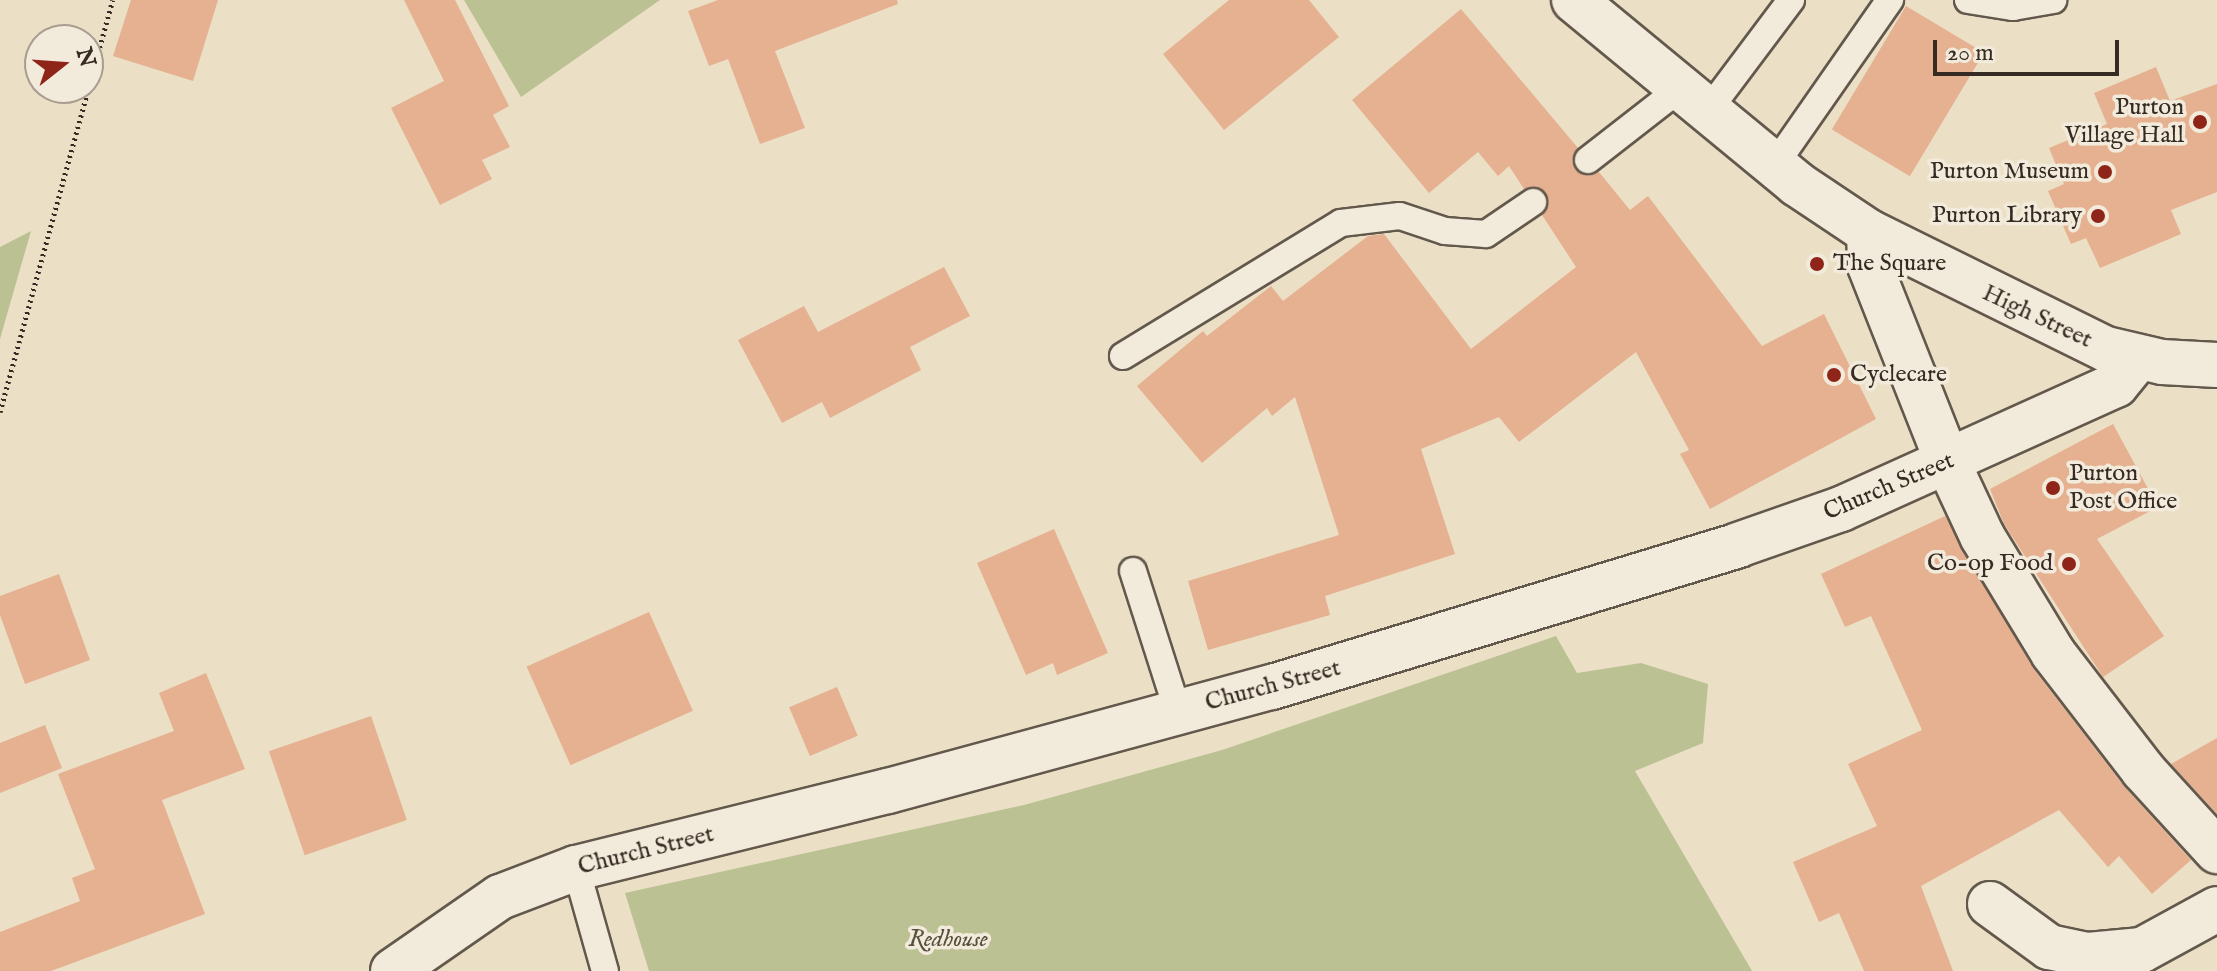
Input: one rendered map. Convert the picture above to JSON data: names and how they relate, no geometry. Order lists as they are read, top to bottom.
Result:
{
  "streets": {
    "street": ["High Street", "Church Street"]
  },
  "crossings": [
    ["High Street", "Church Street"]
  ],
  "parks": ["Redhouse"],
  "places": [
    "Purton Village Hall",
    "Purton Museum",
    "Purton Library",
    "The Square",
    "Cyclecare",
    "Purton Post Office",
    "Co-op Food"
  ],
  "scale_bar": "20 m",
  "north": "right"
}
